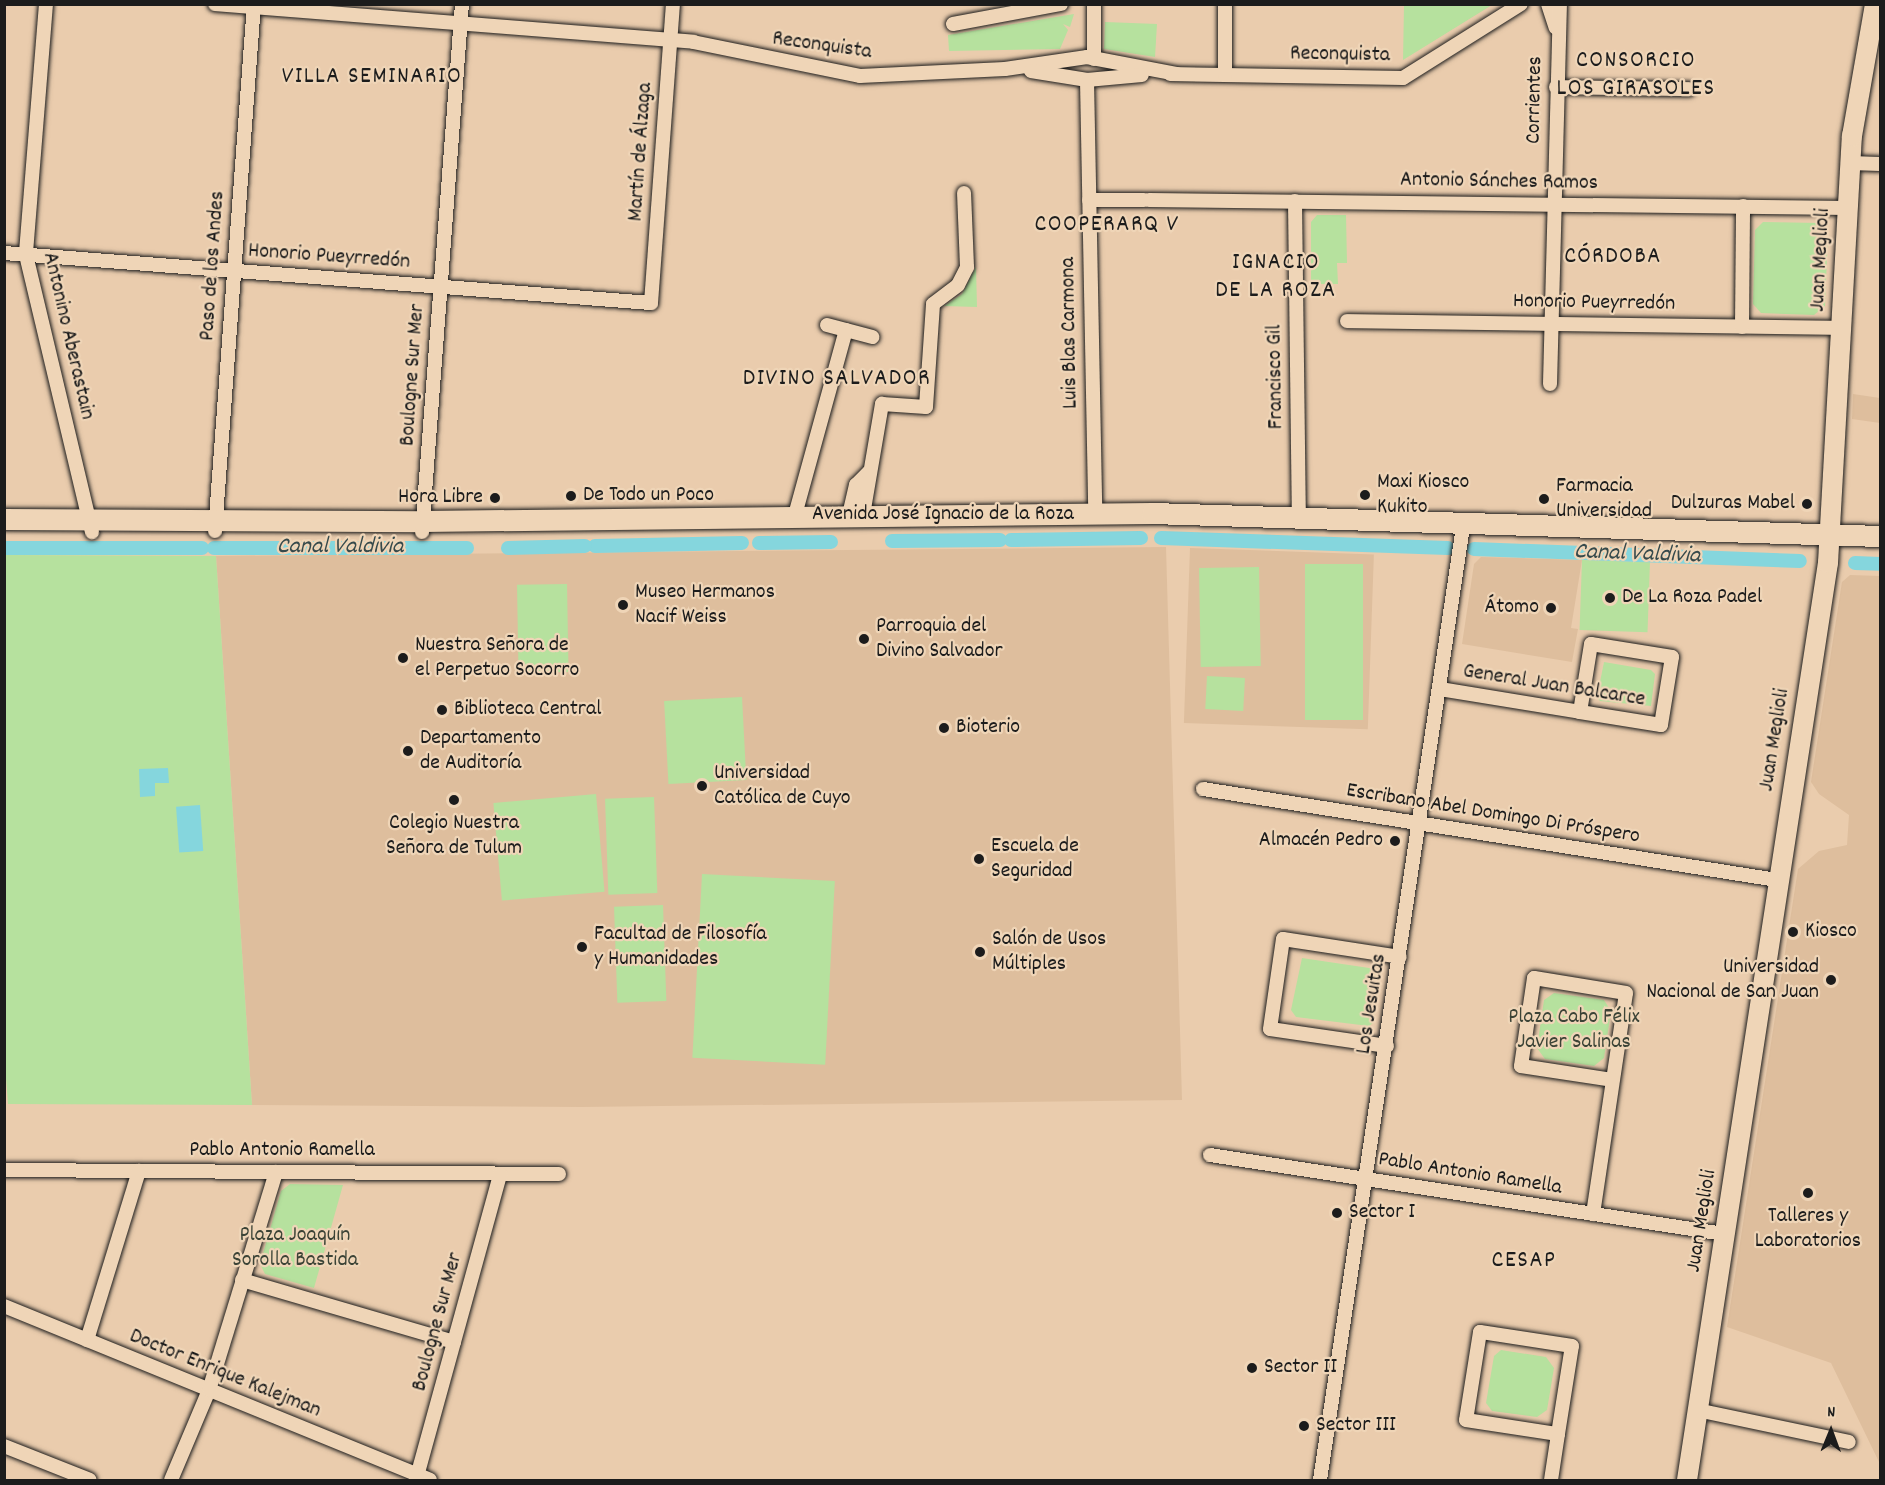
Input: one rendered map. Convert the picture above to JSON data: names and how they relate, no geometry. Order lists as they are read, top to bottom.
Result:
{
  "streets": {
    "main road": ["Juan Meglioli", "Avenida José Ignacio de la Roza"],
    "street": [
      "Reconquista",
      "Corrientes",
      "Martín de Álzaga",
      "Antonio Sánches Ramos",
      "Honorio Pueyrredón",
      "Paso de los Andes",
      "Luis Blas Carmona",
      "Antonino Aberastain",
      "Boulogne Sur Mer",
      "Francisco Gil",
      "General Juan Balcarce",
      "Escribano Abel Domingo Di Próspero",
      "Los Jesuitas",
      "Pablo Antonio Ramella",
      "Doctor Enrique Kalejman"
    ]
  },
  "crossings": [
    ["Reconquista", "Martín de Álzaga"],
    ["Reconquista", "Paso de los Andes"],
    ["Reconquista", "Luis Blas Carmona"],
    ["Reconquista", "Boulogne Sur Mer"],
    ["Corrientes", "Antonio Sánches Ramos"],
    ["Corrientes", "Honorio Pueyrredón"],
    ["Martín de Álzaga", "Honorio Pueyrredón"],
    ["Antonio Sánches Ramos", "Juan Meglioli"],
    ["Antonio Sánches Ramos", "Luis Blas Carmona"],
    ["Antonio Sánches Ramos", "Francisco Gil"],
    ["Honorio Pueyrredón", "Juan Meglioli"],
    ["Honorio Pueyrredón", "Paso de los Andes"],
    ["Honorio Pueyrredón", "Antonino Aberastain"],
    ["Honorio Pueyrredón", "Boulogne Sur Mer"],
    ["Juan Meglioli", "Avenida José Ignacio de la Roza"],
    ["Juan Meglioli", "Escribano Abel Domingo Di Próspero"],
    ["Juan Meglioli", "Pablo Antonio Ramella"],
    ["Paso de los Andes", "Avenida José Ignacio de la Roza"],
    ["Luis Blas Carmona", "Avenida José Ignacio de la Roza"],
    ["Antonino Aberastain", "Avenida José Ignacio de la Roza"],
    ["Boulogne Sur Mer", "Avenida José Ignacio de la Roza"],
    ["Boulogne Sur Mer", "Pablo Antonio Ramella"],
    ["Boulogne Sur Mer", "Doctor Enrique Kalejman"],
    ["Francisco Gil", "Avenida José Ignacio de la Roza"],
    ["Avenida José Ignacio de la Roza", "Los Jesuitas"],
    ["General Juan Balcarce", "Los Jesuitas"],
    ["Escribano Abel Domingo Di Próspero", "Los Jesuitas"],
    ["Los Jesuitas", "Pablo Antonio Ramella"]
  ],
  "districts": [
    "CONSORCIO LOS GIRASOLES",
    "VILLA SEMINARIO",
    "COOPERARQ V",
    "CÓRDOBA",
    "IGNACIO DE LA ROZA",
    "DIVINO SALVADOR",
    "CESAP"
  ],
  "water": ["Canal Valdivia"],
  "parks": ["Plaza Cabo Félix Javier Salinas", "Plaza Joaquín Sorolla Bastida"],
  "places": [
    "Maxi Kiosco Kukito",
    "De Todo un Poco",
    "Hora Libre",
    "Farmacia Universidad",
    "Dulzuras Mabel",
    "De La Roza Padel",
    "Museo Hermanos Nacif Weiss",
    "Átomo",
    "Parroquia del Divino Salvador",
    "Nuestra Señora de el Perpetuo Socorro",
    "Biblioteca Central",
    "Bioterio",
    "Departamento de Auditoría",
    "Universidad Católica de Cuyo",
    "Colegio Nuestra Señora de Tulum",
    "Almacén Pedro",
    "Escuela de Seguridad",
    "Kiosco",
    "Facultad de Filosofía y Humanidades",
    "Salón de Usos Múltiples",
    "Universidad Nacional de San Juan",
    "Talleres y Laboratorios",
    "Sector I",
    "Sector II",
    "Sector III"
  ],
  "north": "top"
}
